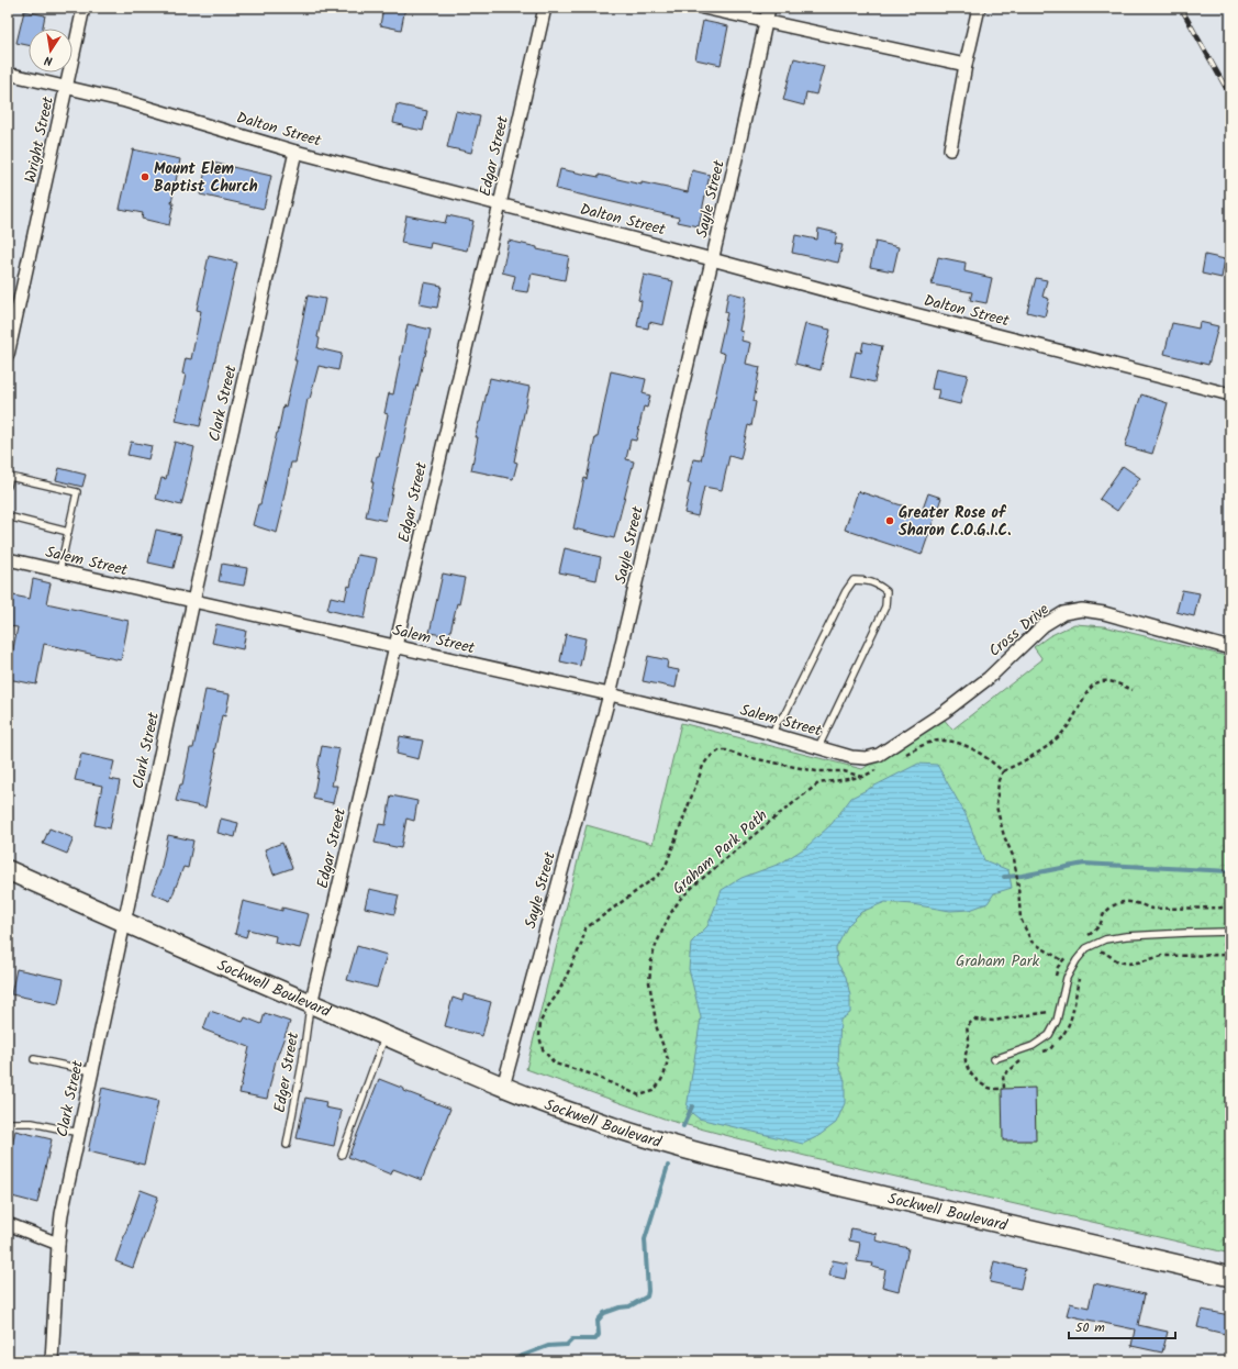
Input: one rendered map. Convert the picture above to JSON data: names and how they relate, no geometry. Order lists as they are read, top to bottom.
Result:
{
  "streets": {
    "main road": ["Sockwell Boulevard"],
    "street": [
      "Dalton Street",
      "Wright Street",
      "Edgar Street",
      "Sayle Street",
      "Clark Street",
      "Salem Street",
      "Cross Drive"
    ],
    "lane": ["Edger Street"],
    "path": ["Graham Park Path"]
  },
  "crossings": [
    ["Dalton Street", "Wright Street"],
    ["Dalton Street", "Edgar Street"],
    ["Dalton Street", "Sayle Street"],
    ["Dalton Street", "Clark Street"],
    ["Edgar Street", "Salem Street"],
    ["Edgar Street", "Sockwell Boulevard"],
    ["Edgar Street", "Edger Street"],
    ["Sayle Street", "Salem Street"],
    ["Sayle Street", "Sockwell Boulevard"],
    ["Clark Street", "Salem Street"],
    ["Clark Street", "Sockwell Boulevard"],
    ["Salem Street", "Cross Drive"],
    ["Sockwell Boulevard", "Edger Street"]
  ],
  "parks": ["Graham Park"],
  "places": ["Mount Elem Baptist Church", "Greater Rose of Sharon C.O.G.I.C."],
  "scale_bar": "50 m",
  "north": "bottom"
}
